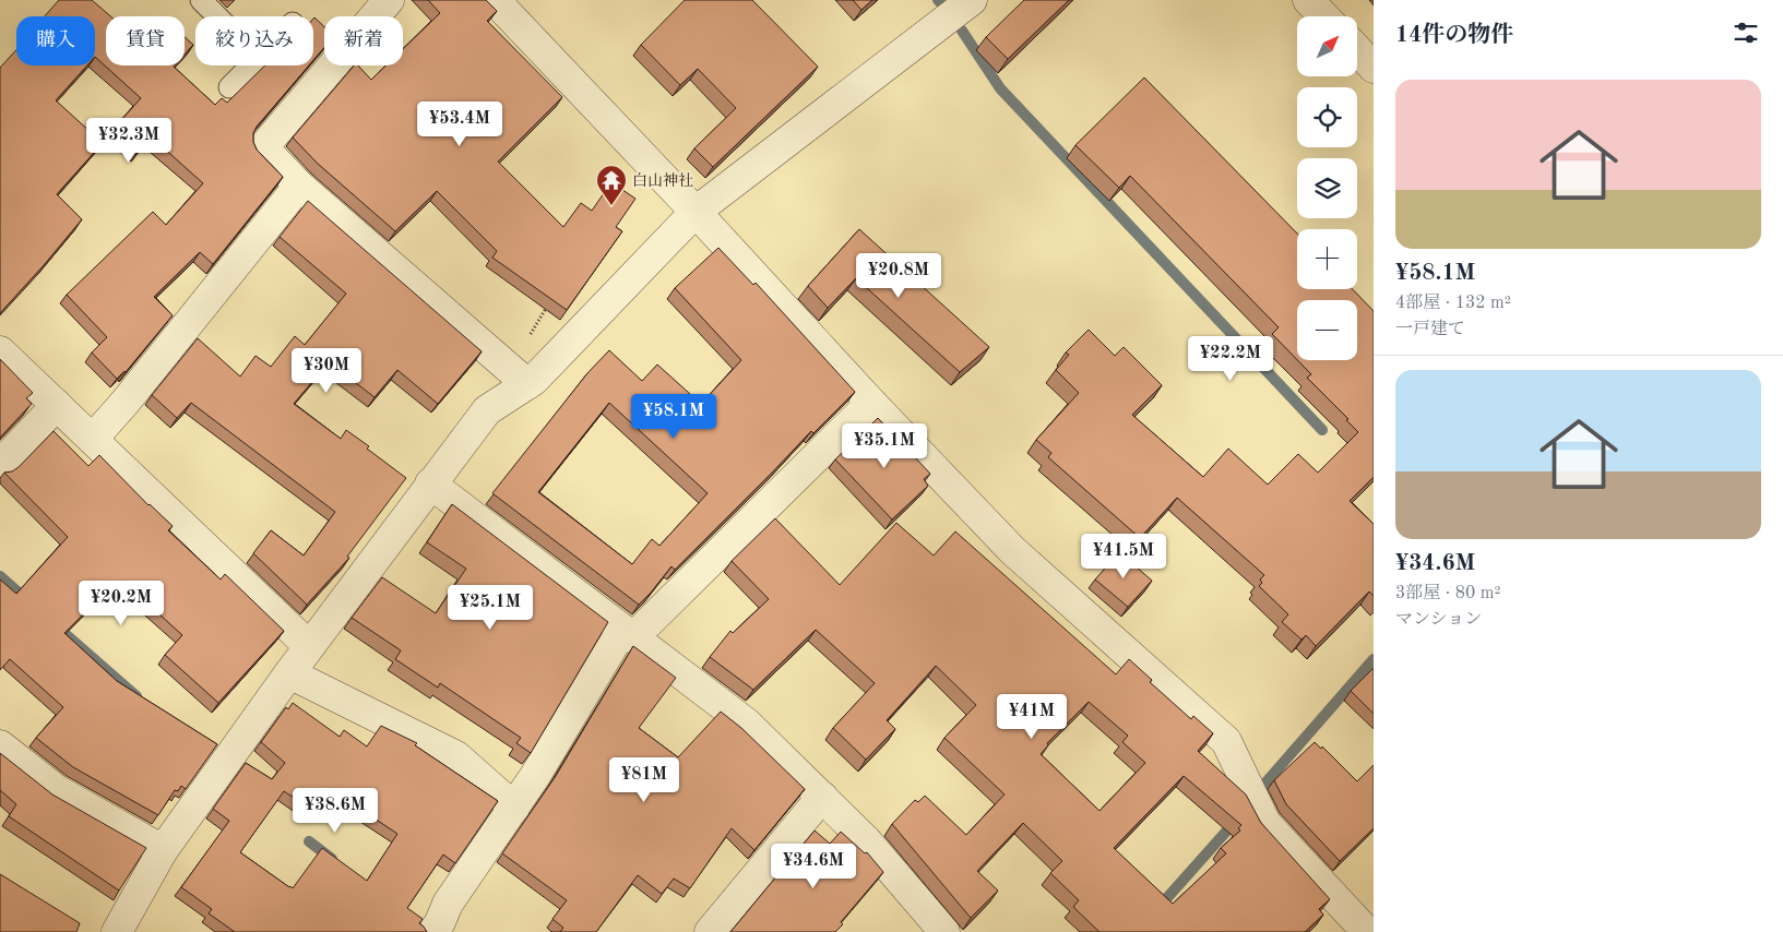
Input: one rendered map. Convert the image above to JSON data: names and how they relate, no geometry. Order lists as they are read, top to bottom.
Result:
{
  "places": {
    "temple": ["白山神社"]
  },
  "north": "top right",
  "page": {
    "heading": "14件の物件",
    "map_buttons": ["+", "−"],
    "chip": [
      "購入",
      "賃貸",
      "絞り込み",
      "新着"
    ],
    "list": [
      {
        "name": "¥58.1M",
        "note": "4部屋 · 132 m² · 一戸建て"
      },
      {
        "name": "¥34.6M",
        "note": "3部屋 · 80 m² · マンション"
      }
    ],
    "price": [
      "¥53.4M",
      "¥32.3M",
      "¥20.8M",
      "¥22.2M",
      "¥30M",
      "¥58.1M",
      "¥35.1M",
      "¥41.5M",
      "¥20.2M",
      "¥25.1M",
      "¥41M",
      "¥81M",
      "¥38.6M",
      "¥34.6M"
    ]
  }
}
